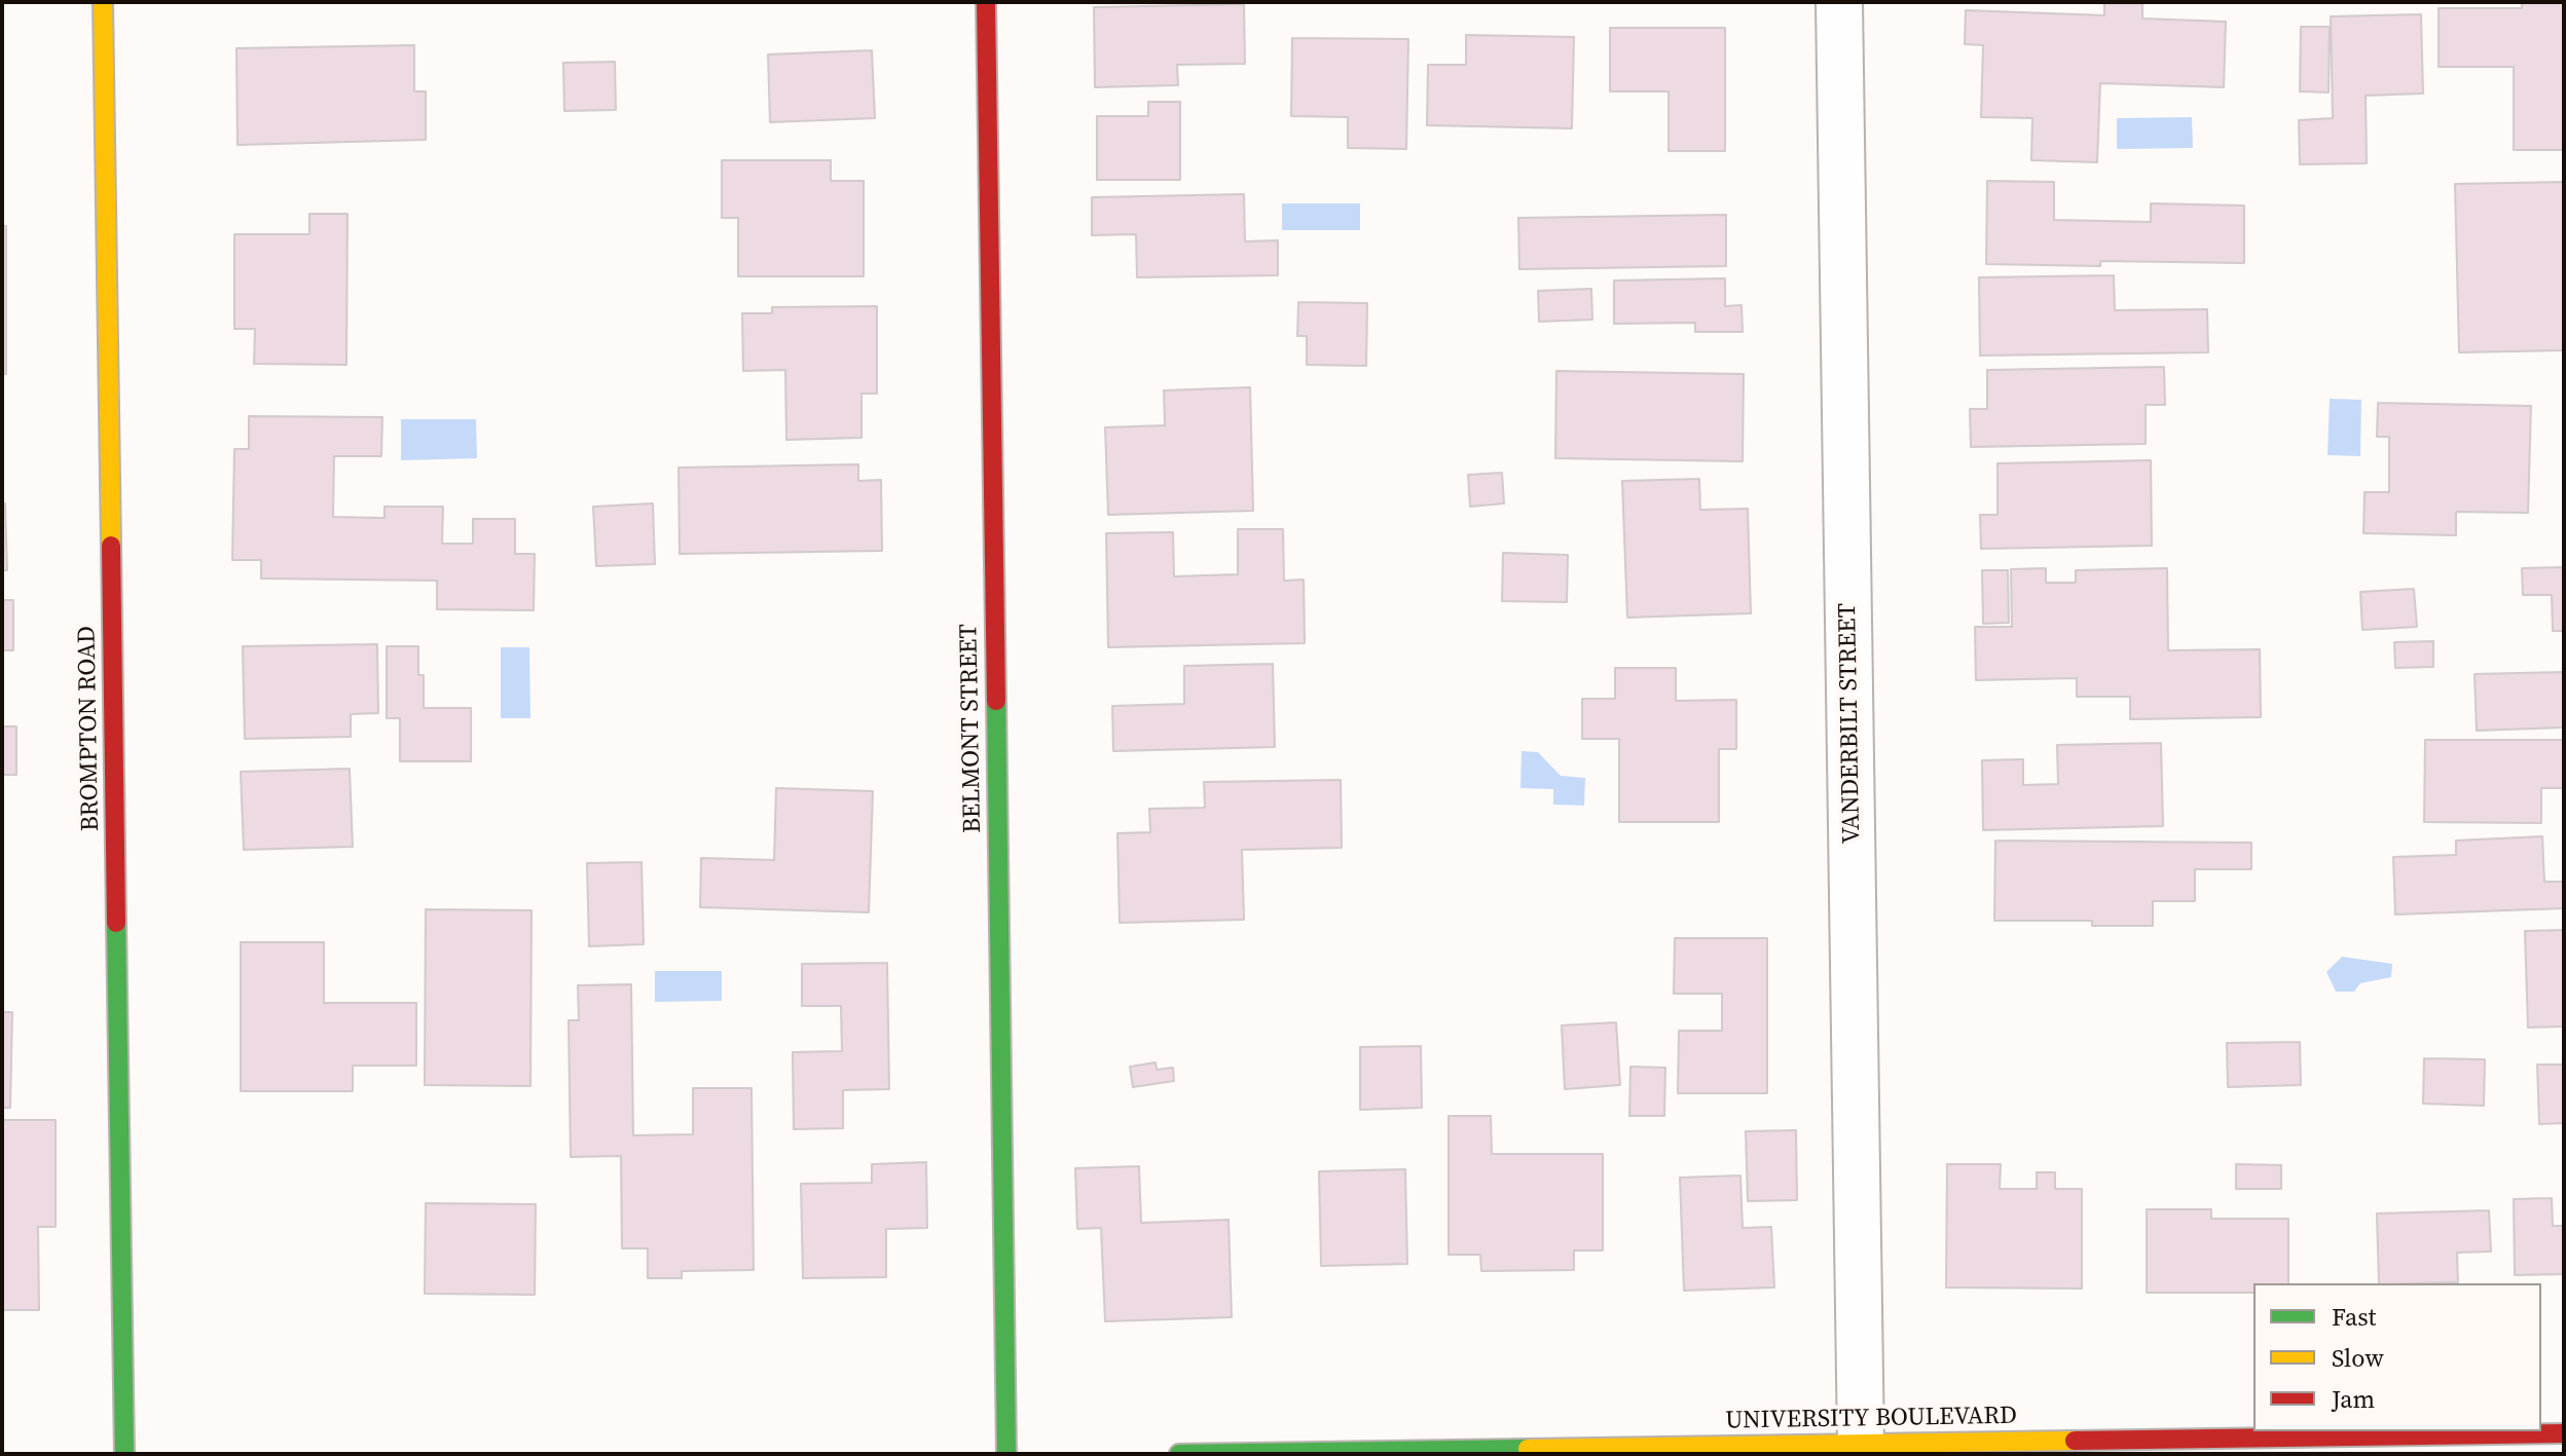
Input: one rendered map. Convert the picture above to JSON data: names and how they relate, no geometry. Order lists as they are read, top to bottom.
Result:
{
  "streets": {
    "street": [
      "VANDERBILT STREET",
      "BROMPTON ROAD",
      "BELMONT STREET",
      "UNIVERSITY BOULEVARD"
    ]
  },
  "crossings": [
    ["VANDERBILT STREET", "UNIVERSITY BOULEVARD"]
  ],
  "legend": ["Fast", "Slow", "Jam"]
}
